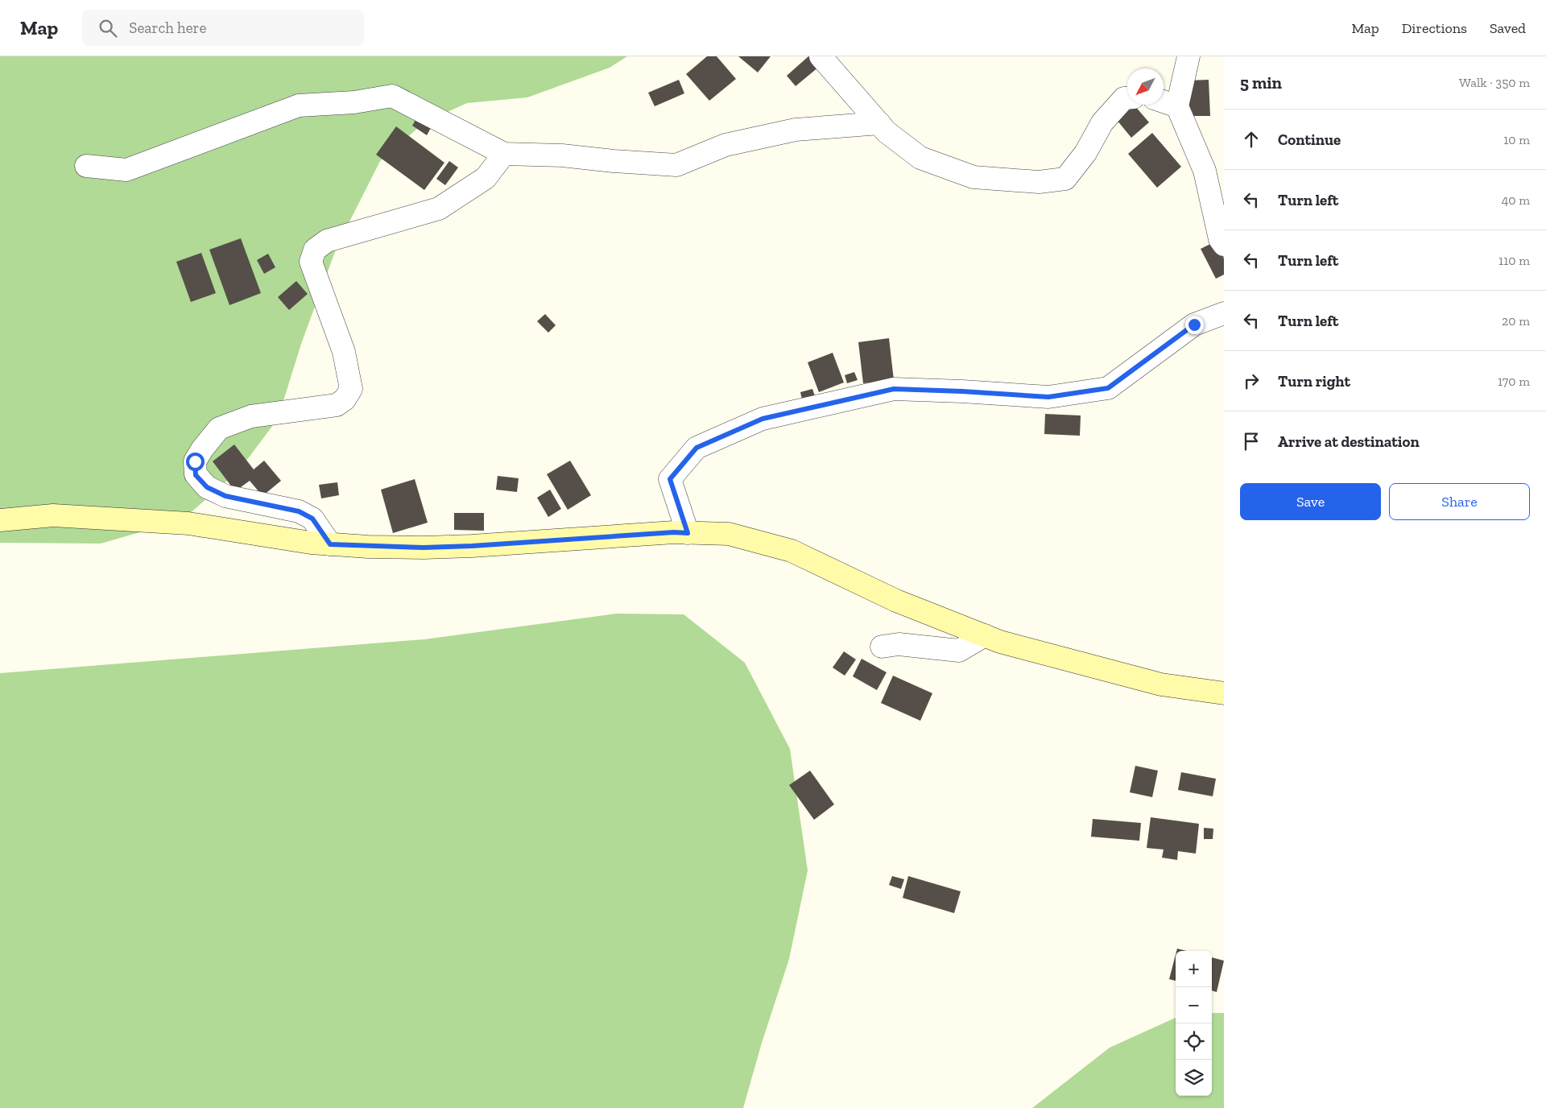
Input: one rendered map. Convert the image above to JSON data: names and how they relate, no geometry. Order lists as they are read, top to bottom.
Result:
{
  "north": "bottom left",
  "page": {
    "header": "Map",
    "search": "Search here",
    "nav": ["Map", "Directions", "Saved"],
    "heading": ["5 min", "Walk · 350 m"],
    "list": [
      ["Continue", "10 m"],
      ["Turn left", "40 m"],
      ["Turn left", "110 m"],
      ["Turn left", "20 m"],
      ["Turn right", "170 m"],
      "Arrive at destination"
    ],
    "buttons": ["Save", "Share"],
    "map_buttons": ["+", "−"]
  }
}
